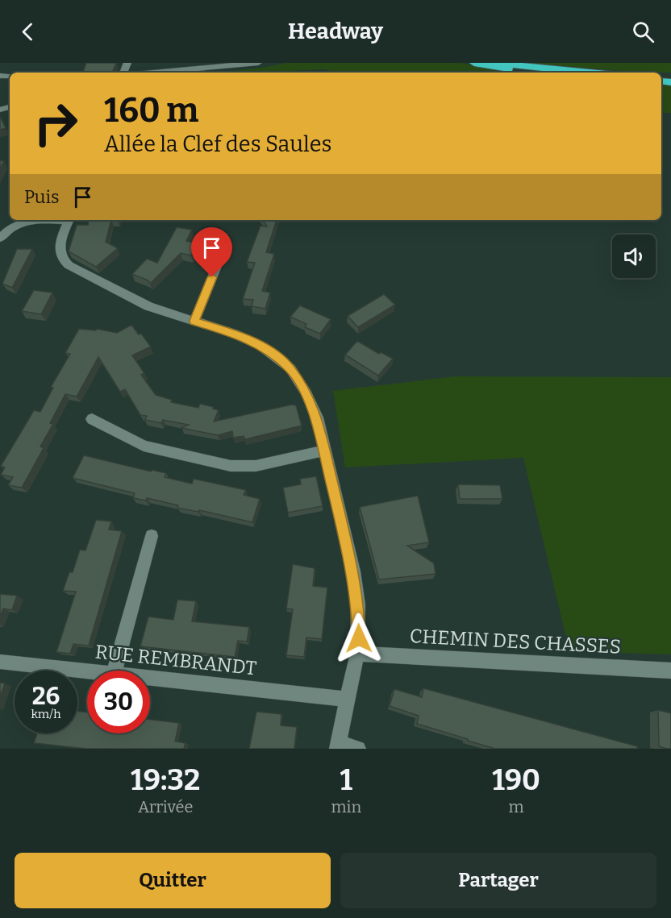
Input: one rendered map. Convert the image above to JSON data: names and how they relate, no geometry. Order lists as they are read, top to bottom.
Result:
{
  "streets": {
    "street": ["CHEMIN DES CHASSES", "RUE REMBRANDT"]
  },
  "page": {
    "header": "Headway",
    "turn": ["160 m", "Allée la Clef des Saules"],
    "then": "Puis",
    "speed": "26 km/h",
    "limit": "30",
    "eta": [
      "19:32",
      "Arrivée",
      "1",
      "min",
      "190",
      "m"
    ],
    "buttons": ["Quitter", "Partager"]
  }
}
